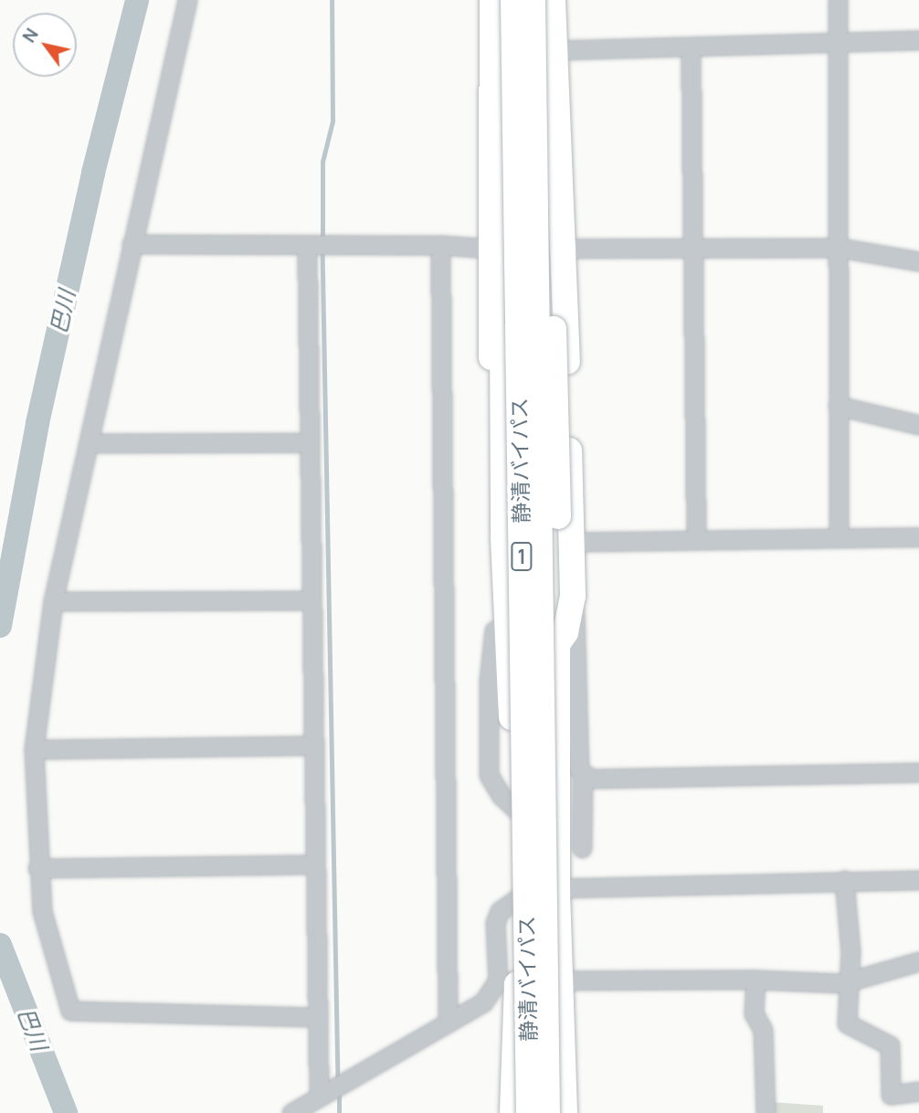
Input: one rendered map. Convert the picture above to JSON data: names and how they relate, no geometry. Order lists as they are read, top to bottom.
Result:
{
  "streets": {
    "highway": ["静清バイパス", "1"]
  },
  "water": ["巴川"],
  "north": "top left"
}
